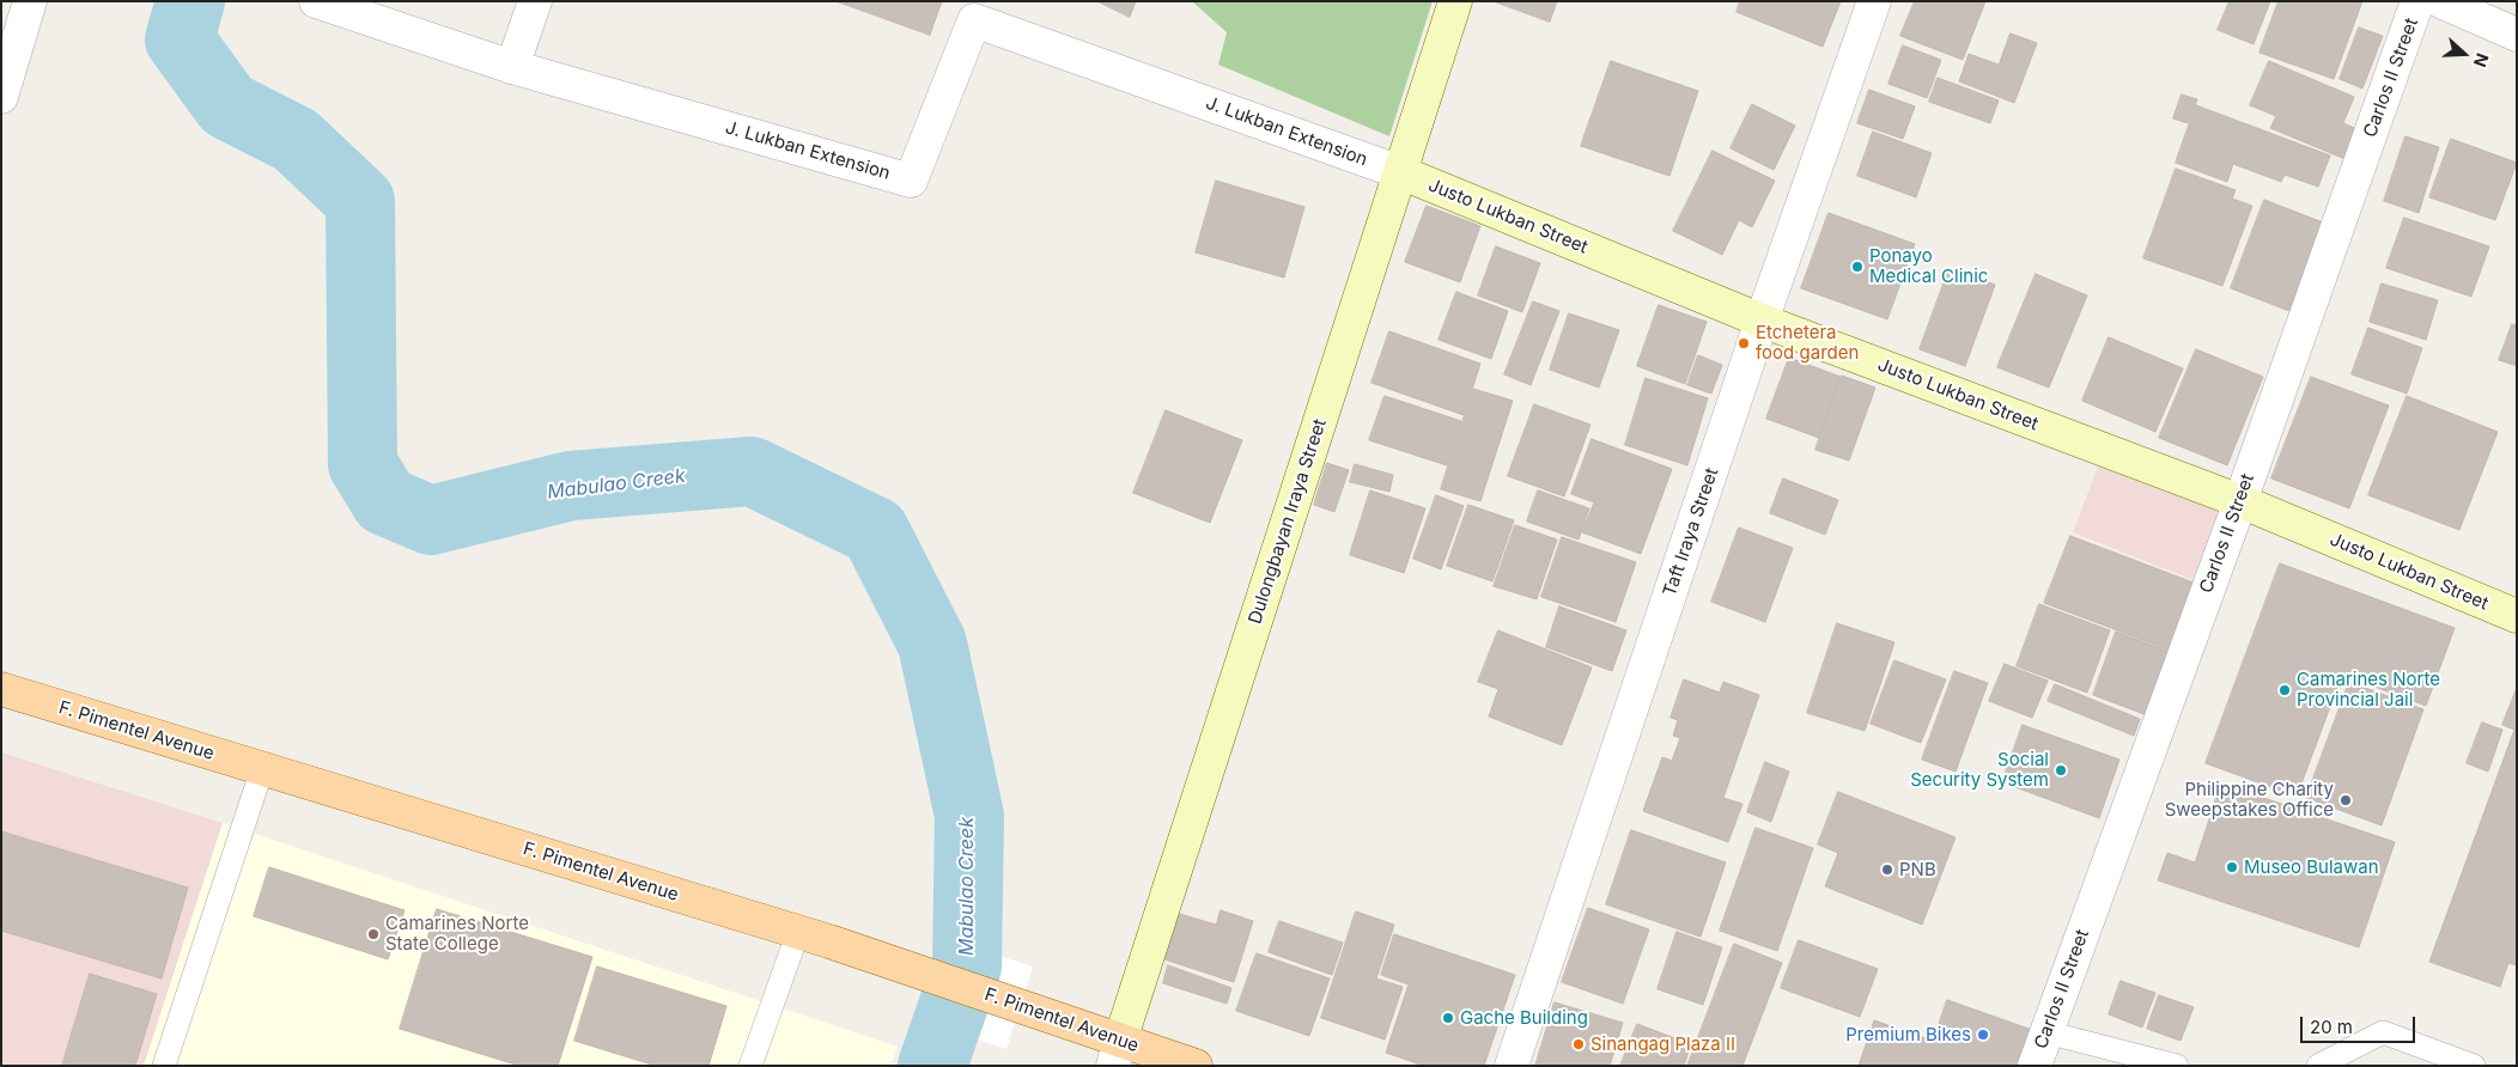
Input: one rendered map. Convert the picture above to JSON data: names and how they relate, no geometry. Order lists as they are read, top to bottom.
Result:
{
  "streets": {
    "main road": ["Justo Lukban Street", "Dulongbayan Iraya Street", "F. Pimentel Avenue"],
    "street": ["Carlos II Street", "J. Lukban Extension", "Taft Iraya Street"]
  },
  "crossings": [
    ["Carlos II Street", "Justo Lukban Street"],
    ["J. Lukban Extension", "Justo Lukban Street"],
    ["J. Lukban Extension", "Dulongbayan Iraya Street"],
    ["Justo Lukban Street", "Dulongbayan Iraya Street"],
    ["Justo Lukban Street", "Taft Iraya Street"],
    ["Dulongbayan Iraya Street", "F. Pimentel Avenue"]
  ],
  "water": ["Mabulao Creek"],
  "places": [
    "Ponayo Medical Clinic",
    "Etchetera food garden",
    "Camarines Norte Provincial Jail",
    "Social Security System",
    "Philippine Charity Sweepstakes Office",
    "Museo Bulawan",
    "PNB",
    "Camarines Norte State College",
    "Gache Building",
    "Premium Bikes",
    "Sinangag Plaza II"
  ],
  "scale_bar": "20 m",
  "north": "right"
}
